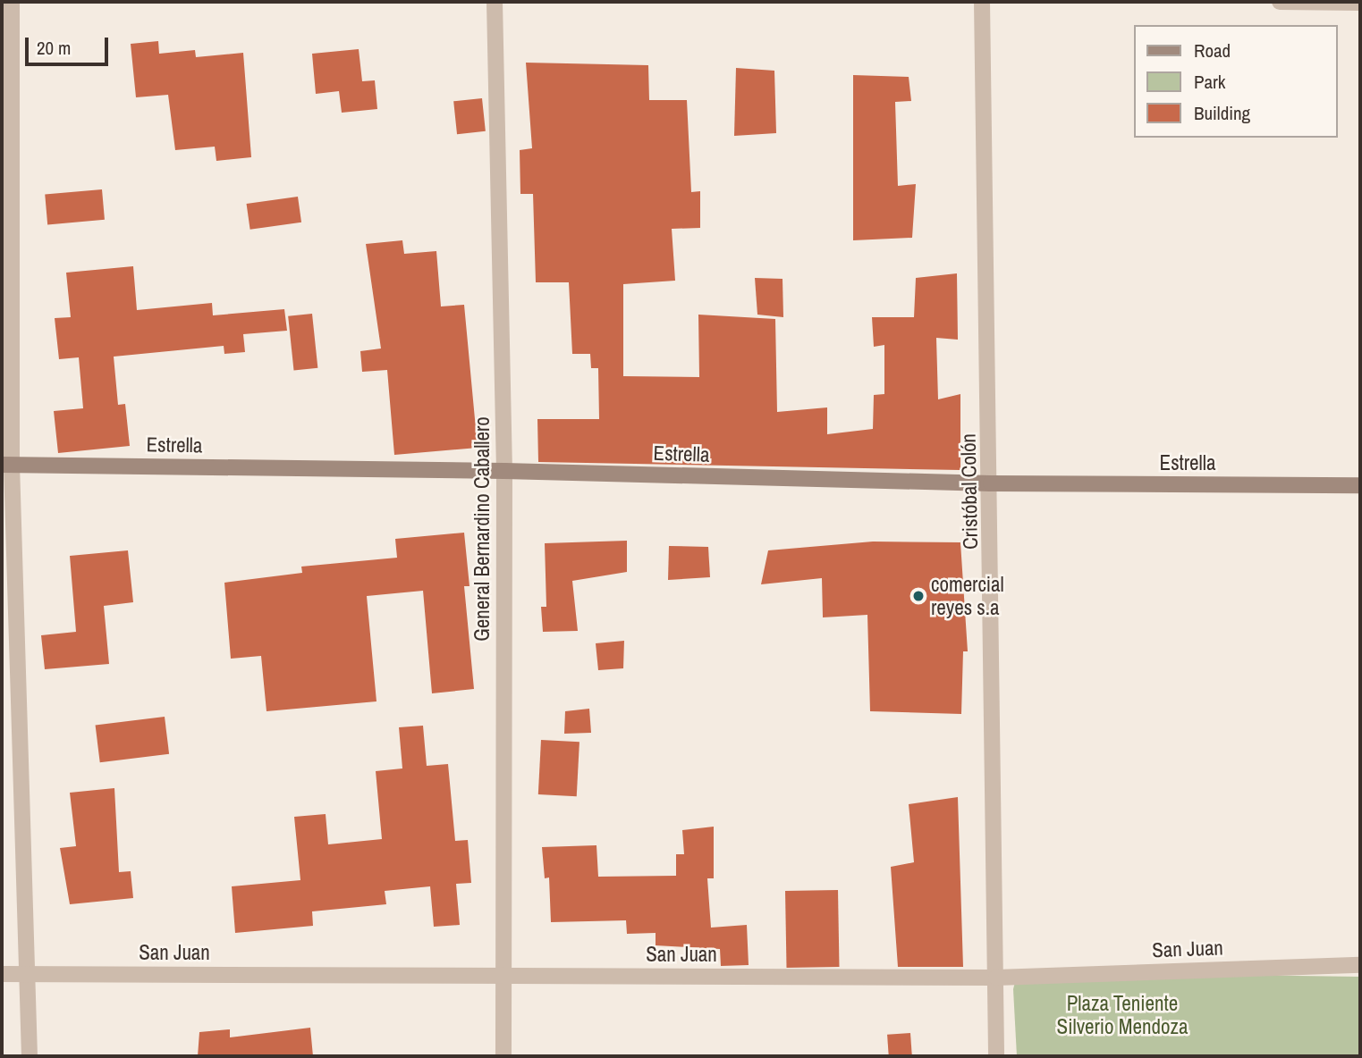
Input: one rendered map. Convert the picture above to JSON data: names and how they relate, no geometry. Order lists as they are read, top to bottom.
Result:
{
  "streets": {
    "main road": ["Estrella"],
    "street": ["Cristóbal Colón", "General Bernardino Caballero", "San Juan"]
  },
  "crossings": [
    ["Estrella", "Cristóbal Colón"],
    ["Estrella", "General Bernardino Caballero"],
    ["Cristóbal Colón", "San Juan"],
    ["General Bernardino Caballero", "San Juan"]
  ],
  "parks": ["Plaza Teniente Silverio Mendoza"],
  "places": ["comercial reyes s.a"],
  "legend": ["Road", "Park", "Building"],
  "scale_bar": "20 m"
}
